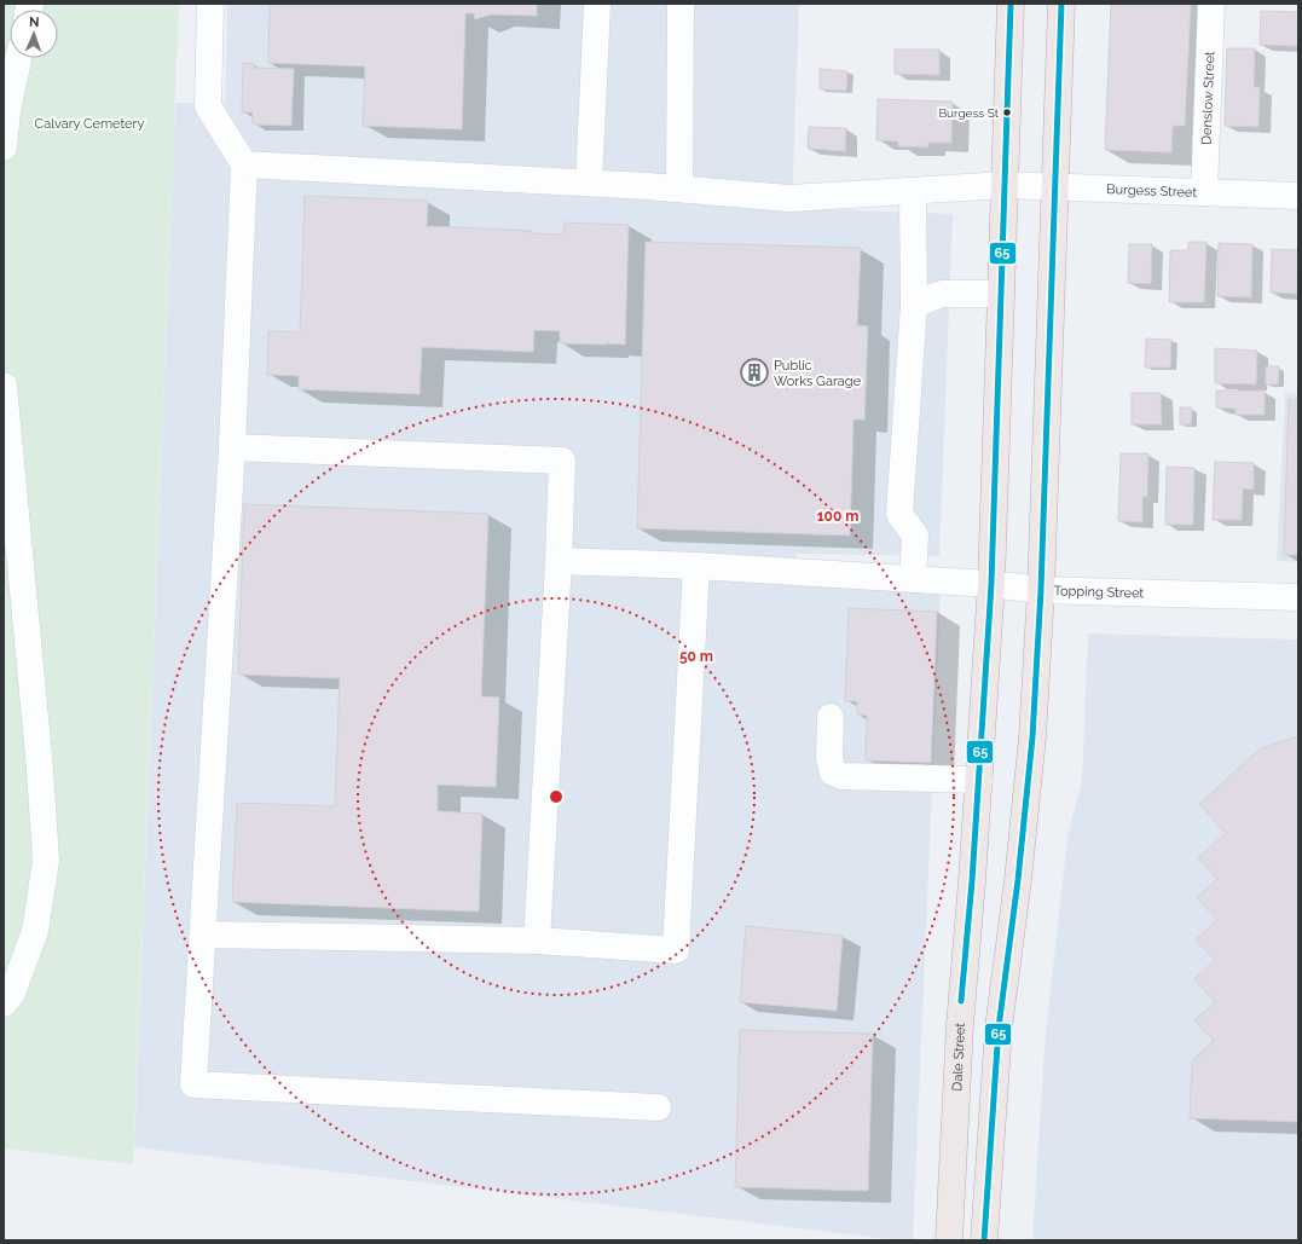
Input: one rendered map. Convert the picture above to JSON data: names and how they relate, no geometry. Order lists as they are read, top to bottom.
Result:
{
  "streets": {
    "main road": ["Dale Street"],
    "street": ["Denslow Street", "Burgess Street", "Topping Street"]
  },
  "crossings": [
    ["Denslow Street", "Burgess Street"],
    ["Burgess Street", "Dale Street"],
    ["Topping Street", "Dale Street"]
  ],
  "parks": ["Calvary Cemetery"],
  "places": {
    "other": ["Burgess St"],
    "building": ["Public Works Garage"]
  },
  "lines": ["transit line 65"],
  "north": "top",
  "rings": ["100 m", "50 m"]
}
